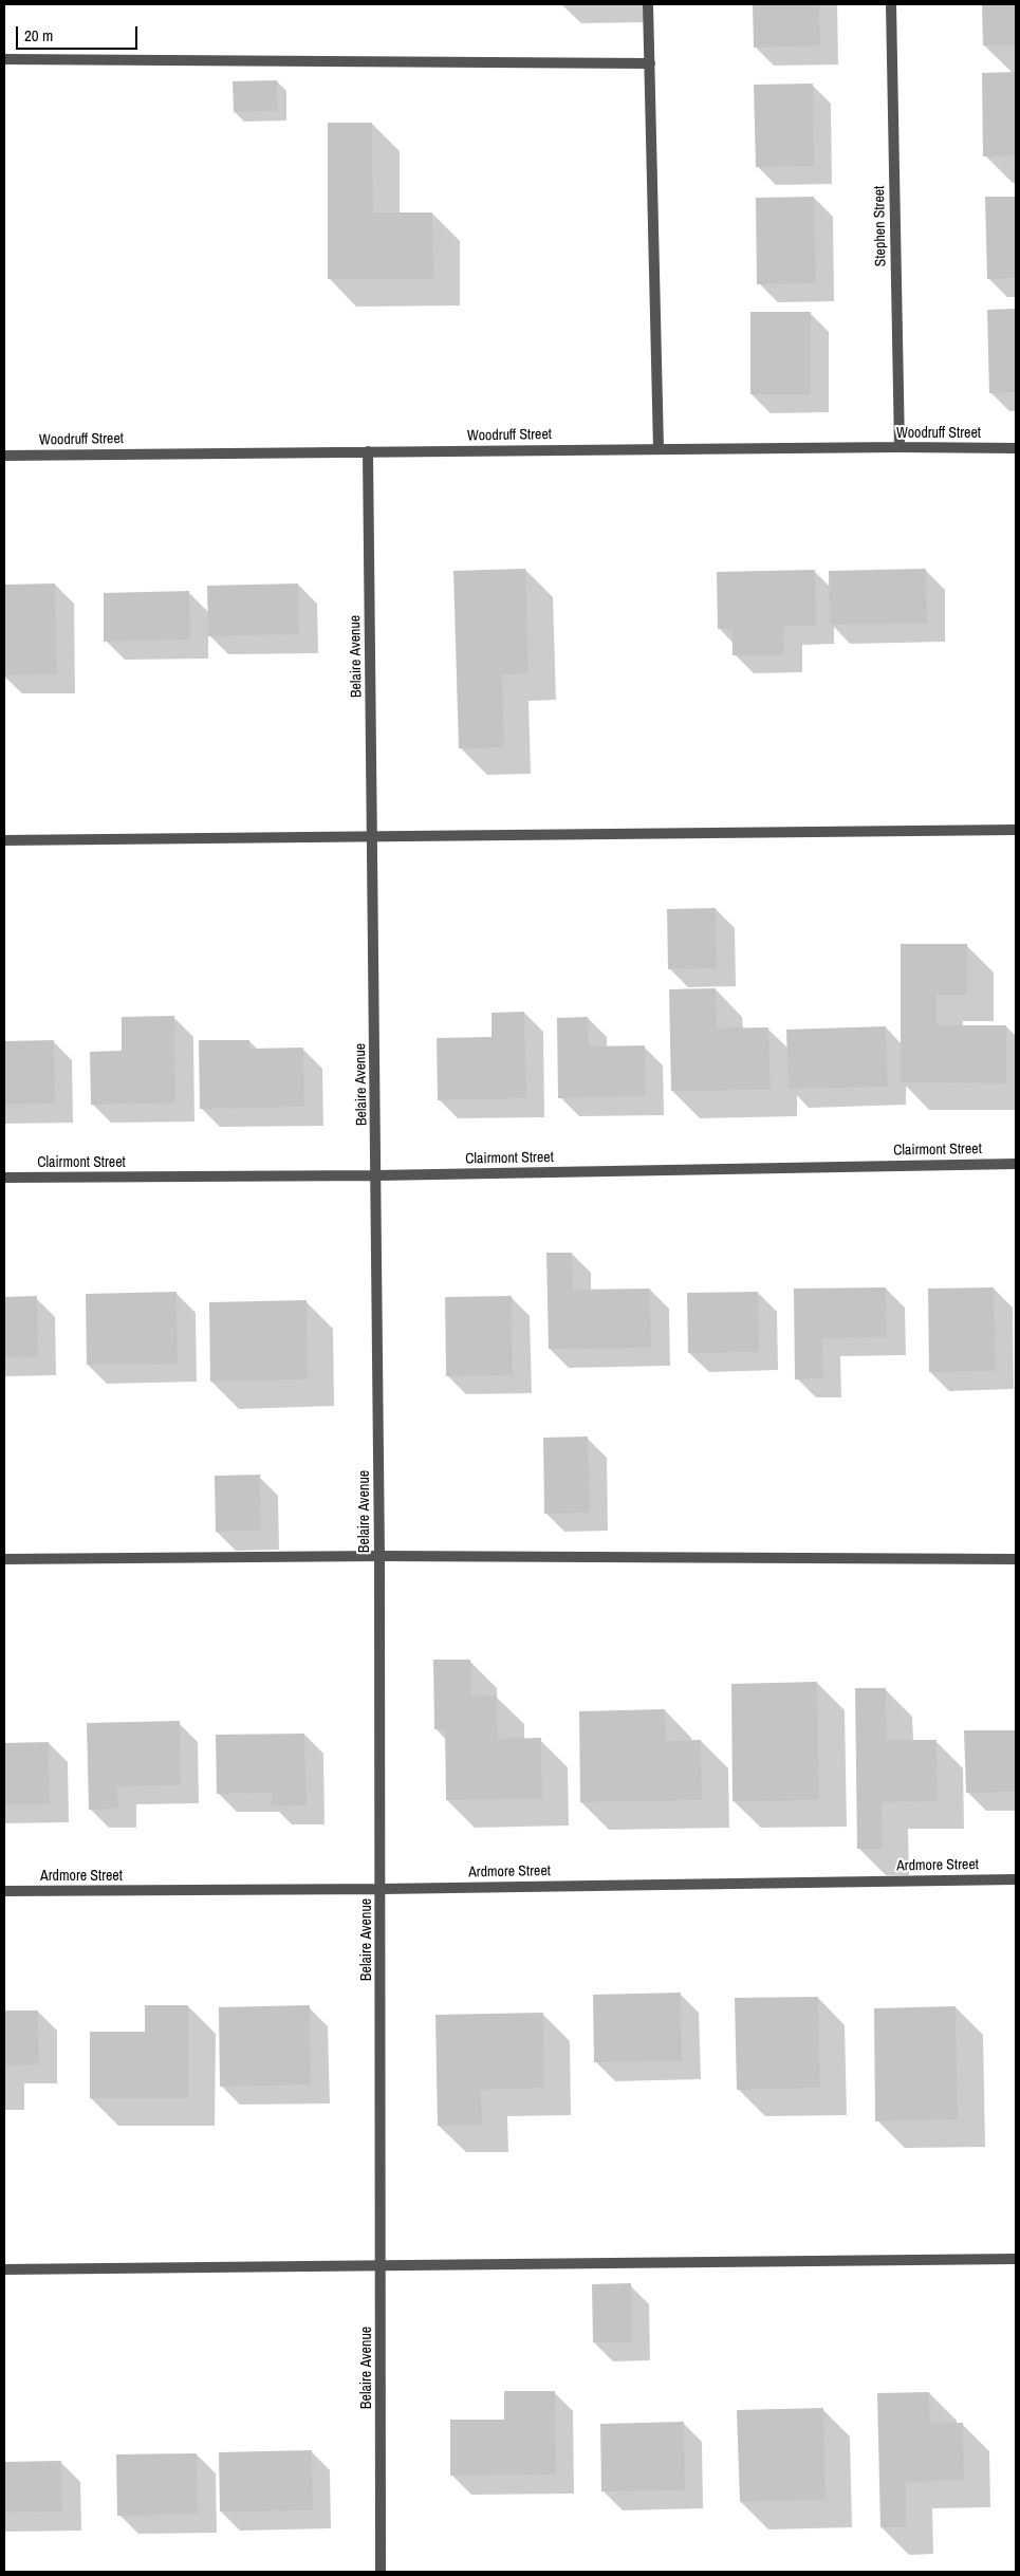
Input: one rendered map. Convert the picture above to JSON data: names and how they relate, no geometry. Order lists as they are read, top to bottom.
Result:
{
  "streets": {
    "street": [
      "Stephen Street",
      "Woodruff Street",
      "Belaire Avenue",
      "Clairmont Street",
      "Ardmore Street"
    ]
  },
  "crossings": [
    ["Stephen Street", "Woodruff Street"],
    ["Woodruff Street", "Belaire Avenue"],
    ["Belaire Avenue", "Clairmont Street"],
    ["Belaire Avenue", "Ardmore Street"]
  ],
  "scale_bar": "20 m"
}
